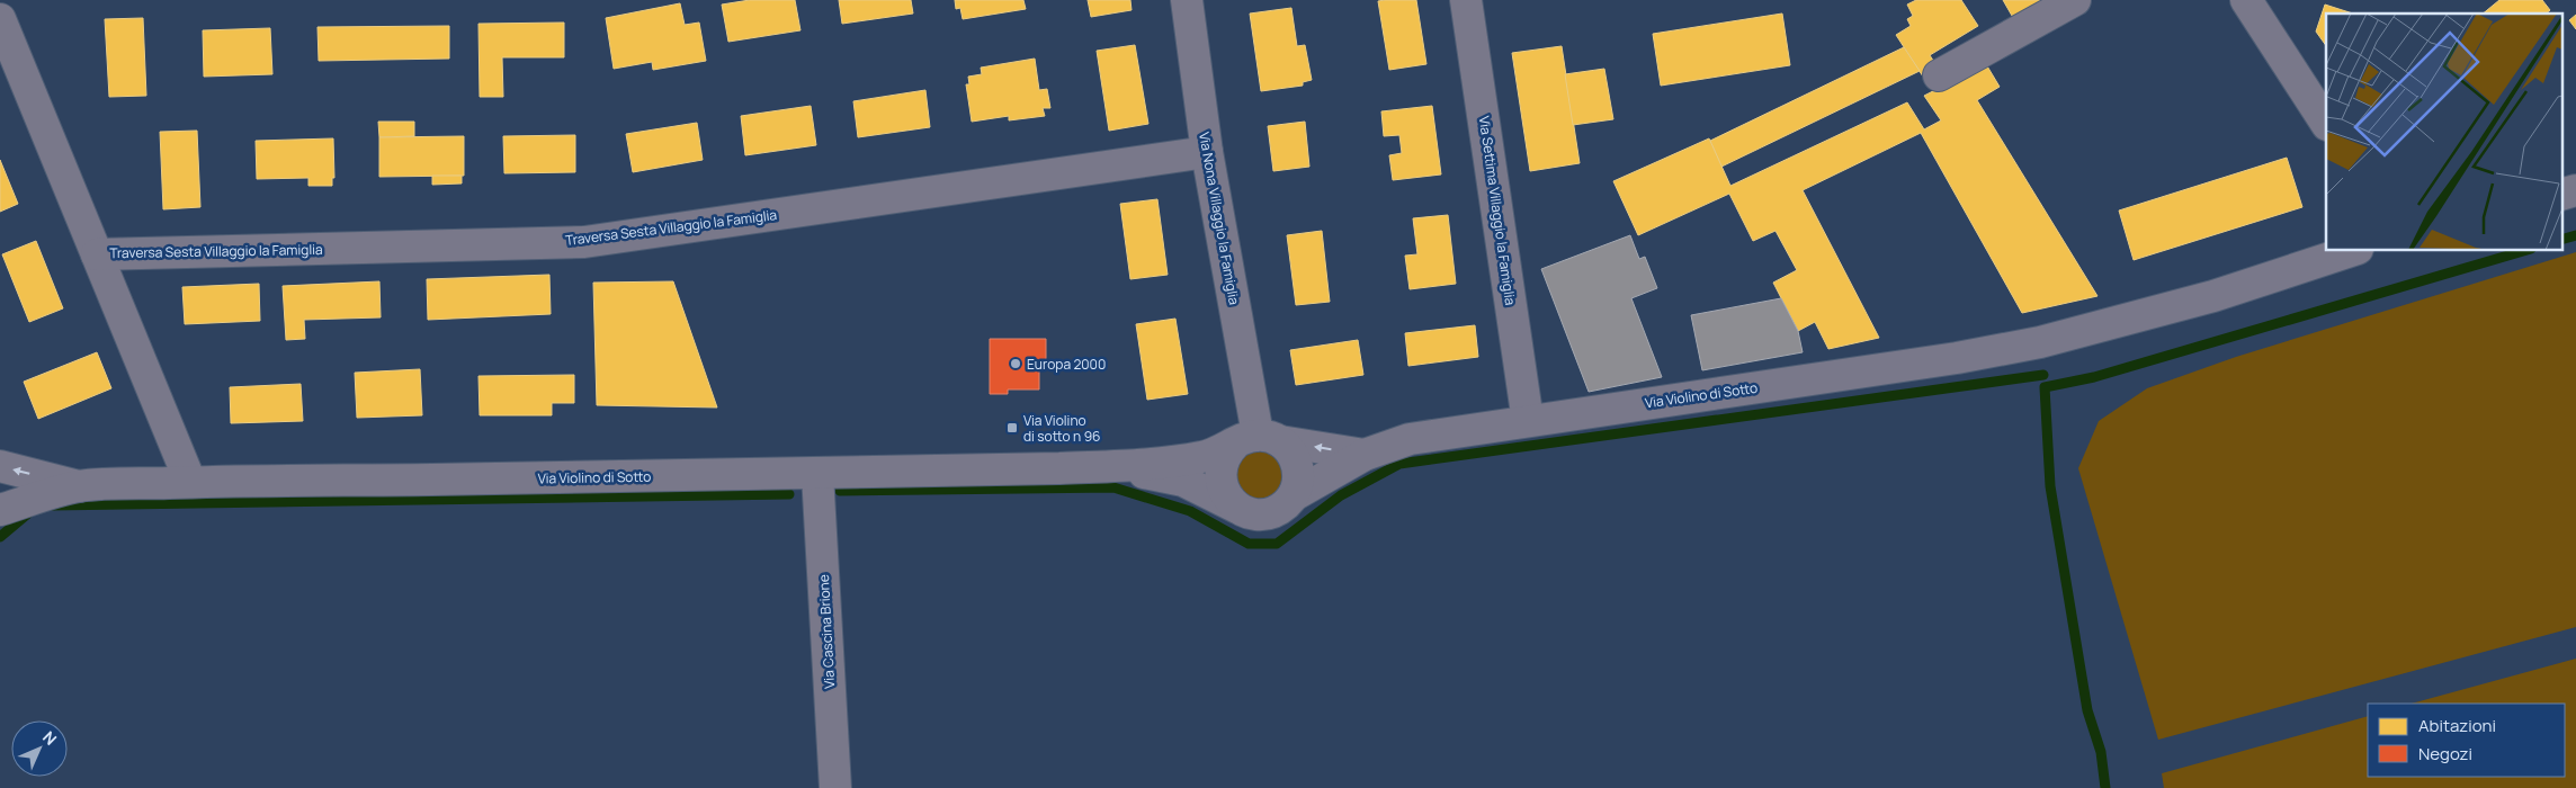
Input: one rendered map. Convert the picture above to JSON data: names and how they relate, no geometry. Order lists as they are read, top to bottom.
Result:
{
  "streets": {
    "street": [
      "Via Settima Villaggio la Famiglia",
      "Via Nona Villaggio la Famiglia",
      "Traversa Sesta Villaggio la Famiglia",
      "Via Violino di Sotto",
      "Via Cascina Brione"
    ]
  },
  "crossings": [
    ["Via Settima Villaggio la Famiglia", "Via Violino di Sotto"],
    ["Via Nona Villaggio la Famiglia", "Traversa Sesta Villaggio la Famiglia"],
    ["Via Nona Villaggio la Famiglia", "Via Violino di Sotto"],
    ["Via Violino di Sotto", "Via Cascina Brione"]
  ],
  "places": {
    "other": ["Europa 2000"],
    "transit": ["Via Violino di sotto n 96"]
  },
  "legend": ["Abitazioni", "Negozi"],
  "north": "top right"
}
